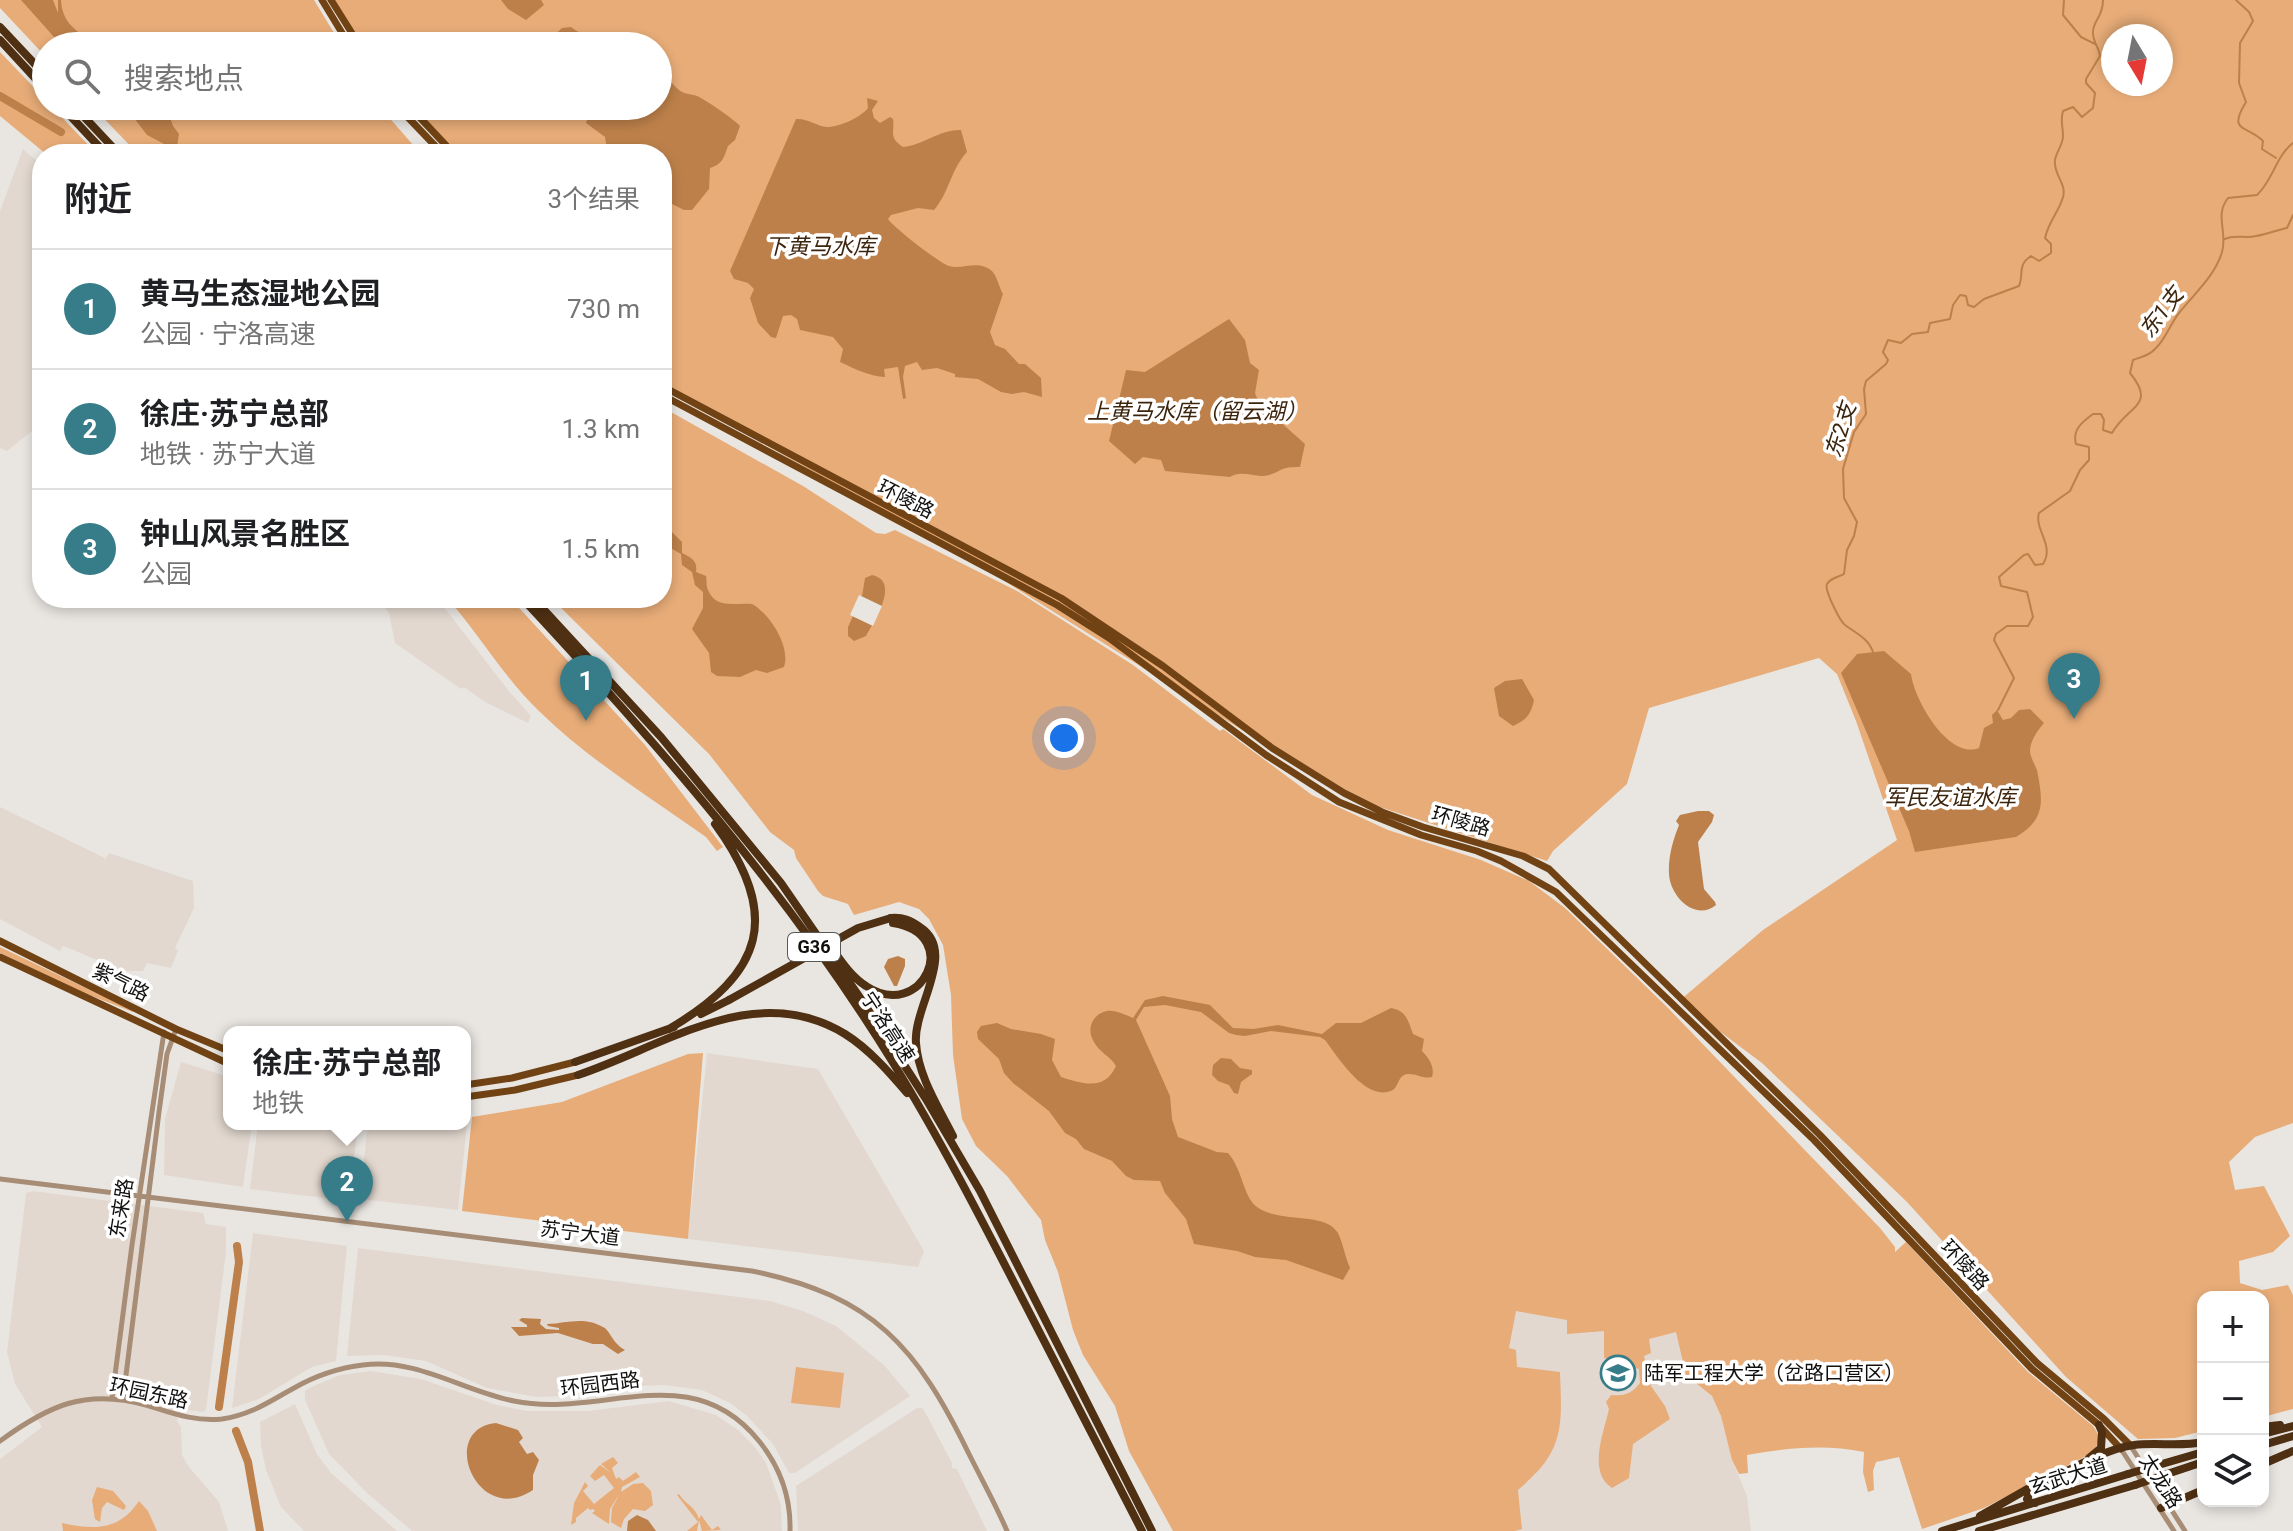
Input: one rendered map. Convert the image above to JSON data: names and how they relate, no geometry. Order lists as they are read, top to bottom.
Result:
{
  "streets": {
    "highway": ["G36", "宁洛高速", "玄武大道"],
    "main road": ["环陵路", "紫气路"],
    "street": [
      "东来路",
      "苏宁大道",
      "环园西路",
      "环园东路",
      "太龙路"
    ]
  },
  "crossings": [
    ["紫气路", "东来路"],
    ["东来路", "苏宁大道"],
    ["东来路", "环园东路"],
    ["环园西路", "环园东路"]
  ],
  "water": [
    "下黄马水库",
    "东1支",
    "上黄马水库（留云湖）",
    "东2支",
    "军民友谊水库"
  ],
  "places": {
    "school or university": ["陆军工程大学（岔路口营区）"]
  },
  "north": "bottom",
  "page": {
    "search": "搜索地点",
    "heading": ["附近", "3个结果"],
    "list": [
      {
        "mark": "1",
        "name": "黄马生态湿地公园",
        "note": "公园 · 宁洛高速",
        "value": "730 m"
      },
      {
        "mark": "2",
        "name": "徐庄·苏宁总部",
        "note": "地铁 · 苏宁大道",
        "value": "1.3 km"
      },
      {
        "mark": "3",
        "name": "钟山风景名胜区",
        "note": "公园",
        "value": "1.5 km"
      }
    ],
    "pins": ["3", "1", "2"],
    "popup": ["徐庄·苏宁总部", "地铁"],
    "map_buttons": ["+", "−"]
  }
}
